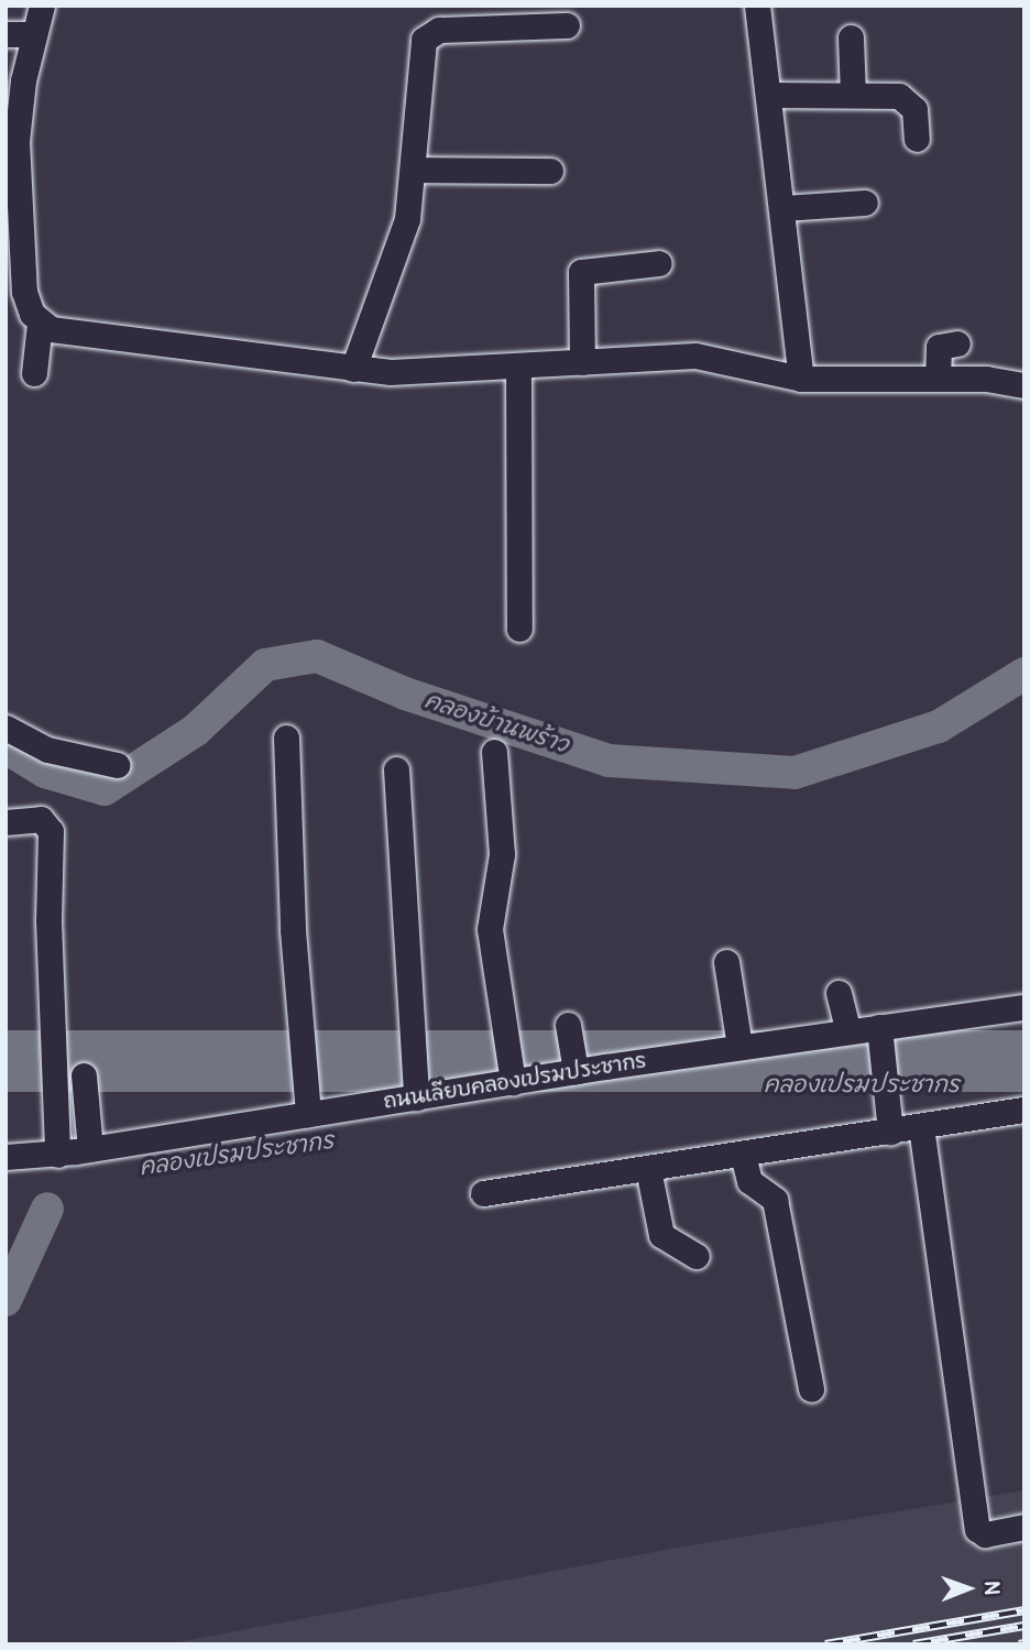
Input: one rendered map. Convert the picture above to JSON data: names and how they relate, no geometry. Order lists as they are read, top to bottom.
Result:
{
  "streets": {
    "street": ["ถนนเลียบคลองเปรมประชากร"]
  },
  "water": ["คลองบ้านพร้าว", "คลองเปรมประชากร"],
  "north": "right"
}
